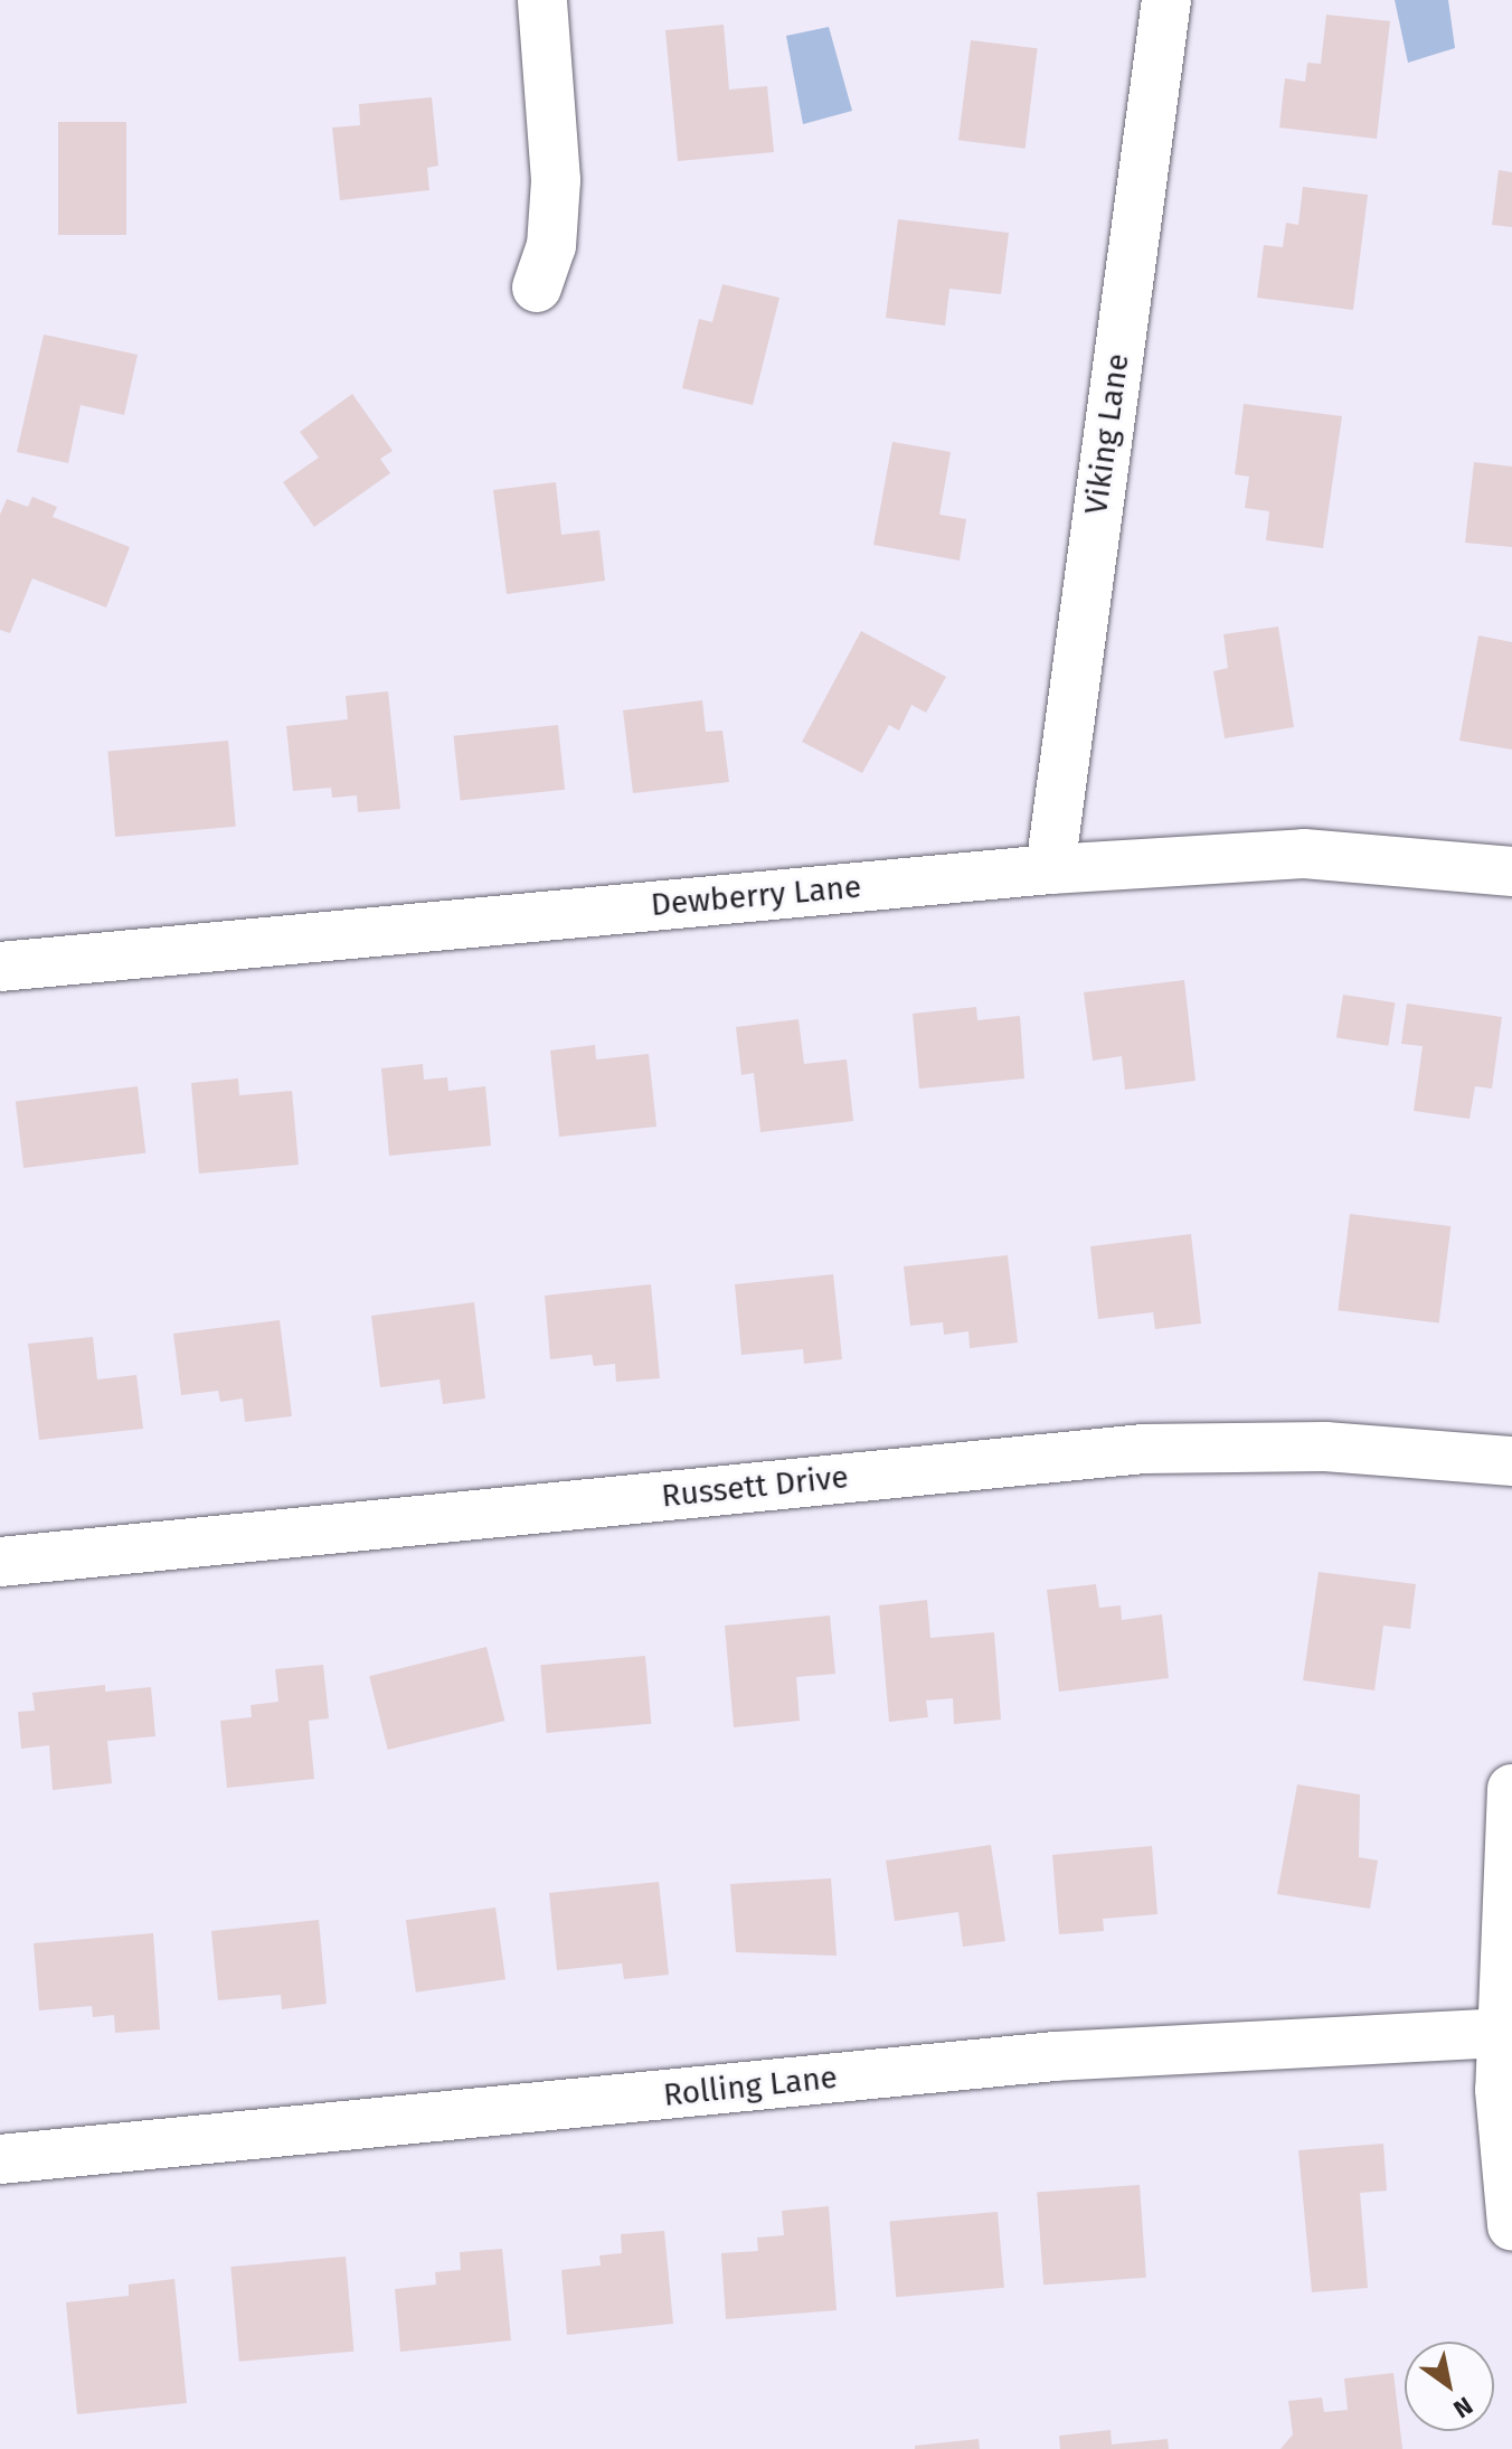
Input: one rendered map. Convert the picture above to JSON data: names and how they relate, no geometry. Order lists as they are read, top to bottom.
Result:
{
  "streets": {
    "street": [
      "Viking Lane",
      "Dewberry Lane",
      "Russett Drive",
      "Rolling Lane"
    ]
  },
  "crossings": [
    ["Viking Lane", "Dewberry Lane"]
  ],
  "north": "bottom right"
}
